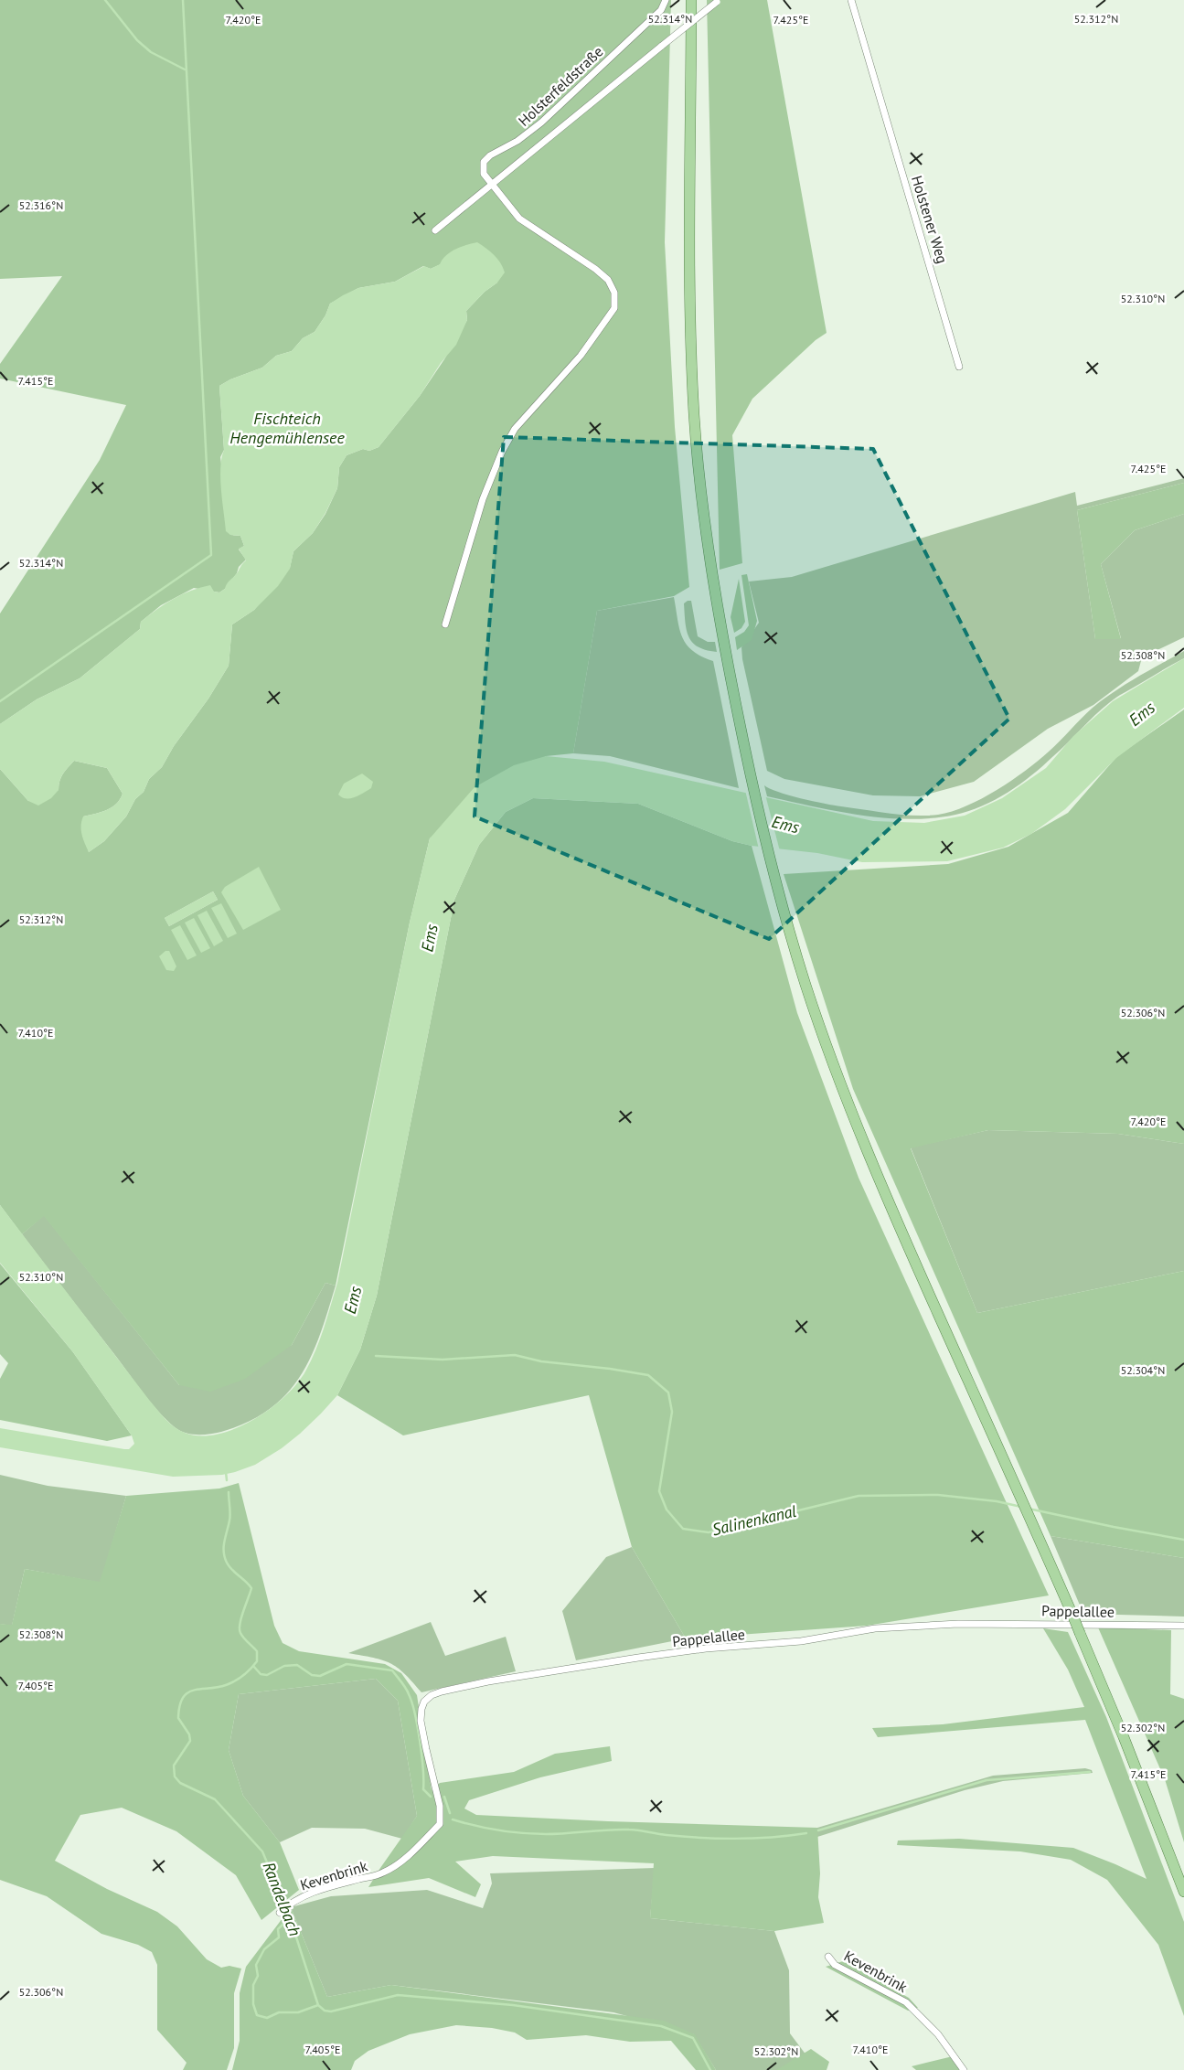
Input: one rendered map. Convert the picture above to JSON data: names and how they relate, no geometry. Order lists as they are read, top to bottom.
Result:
{
  "streets": {
    "street": [
      "Holsterfeldstraße",
      "Holstener Weg",
      "Pappelallee",
      "Kevenbrink"
    ]
  },
  "crossings": [
    ["Pappelallee", "Kevenbrink"]
  ],
  "water": [
    "Fischteich Hengemühlensee",
    "Ems",
    "Salinenkanal",
    "Randelbach"
  ],
  "coordinates": [
    "52.314°N",
    "52.312°N",
    "7.420°E",
    "7.425°E",
    "52.316°N",
    "52.310°N",
    "7.415°E",
    "52.308°N",
    "52.306°N",
    "7.410°E",
    "52.304°N",
    "7.405°E",
    "52.302°N"
  ]
}
